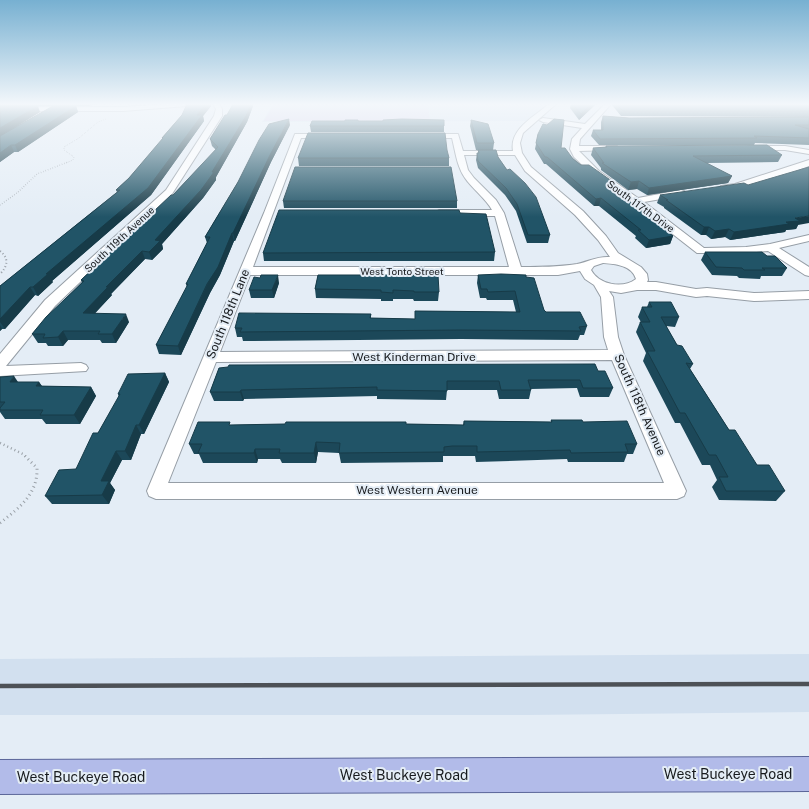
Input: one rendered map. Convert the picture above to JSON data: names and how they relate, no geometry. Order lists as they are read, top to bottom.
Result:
{
  "streets": {
    "main road": ["West Buckeye Road"],
    "street": [
      "South 117th Drive",
      "South 119th Avenue",
      "West Tonto Street",
      "South 118th Lane",
      "West Kinderman Drive",
      "South 118th Avenue",
      "West Western Avenue"
    ]
  },
  "crossings": [
    ["West Tonto Street", "South 118th Lane"],
    ["West Tonto Street", "South 118th Avenue"],
    ["South 118th Lane", "West Kinderman Drive"],
    ["South 118th Lane", "West Western Avenue"],
    ["West Kinderman Drive", "South 118th Avenue"],
    ["South 118th Avenue", "West Western Avenue"]
  ]
}
